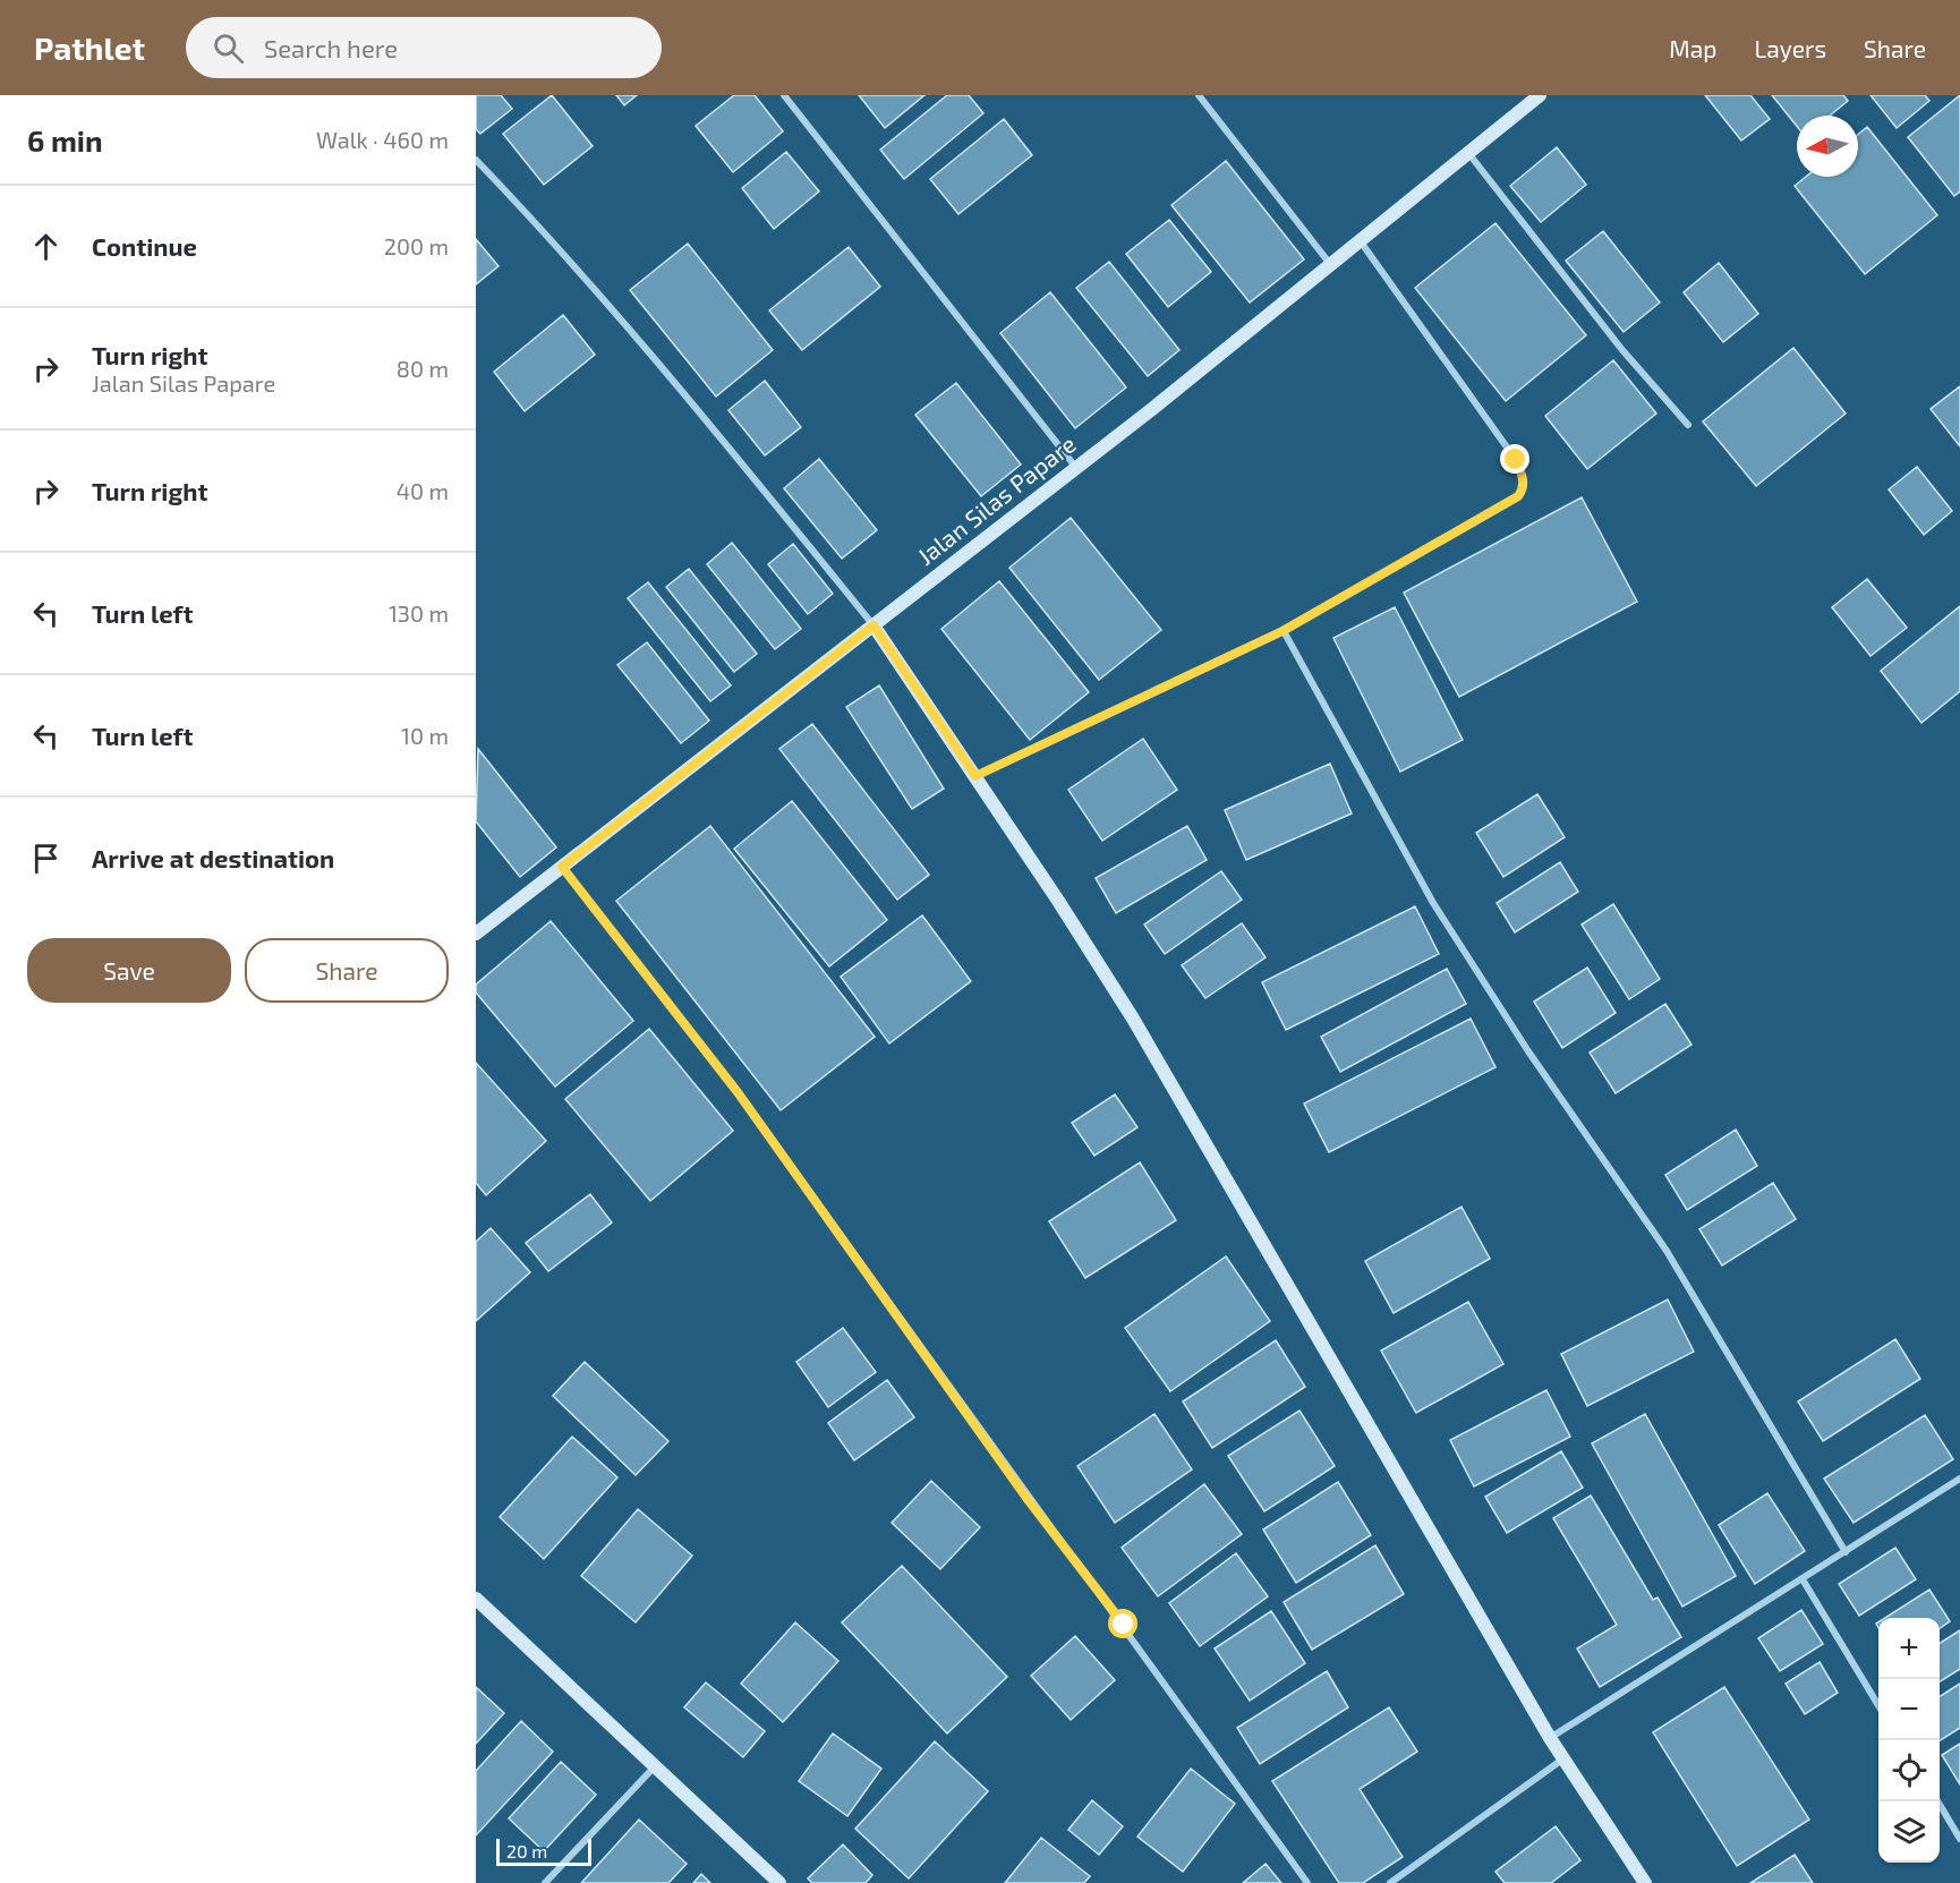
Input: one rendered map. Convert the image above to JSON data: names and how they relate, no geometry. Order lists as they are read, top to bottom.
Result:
{
  "streets": {
    "street": ["Jalan Silas Papare"]
  },
  "scale_bar": "20 m",
  "north": "left",
  "page": {
    "header": "Pathlet",
    "search": "Search here",
    "nav": ["Map", "Layers", "Share"],
    "heading": ["6 min", "Walk · 460 m"],
    "list": [
      ["Continue", "200 m"],
      ["Turn right", "Jalan Silas Papare", "80 m"],
      ["Turn right", "40 m"],
      ["Turn left", "130 m"],
      ["Turn left", "10 m"],
      "Arrive at destination"
    ],
    "buttons": ["Save", "Share"],
    "map_buttons": ["+", "−"],
    "scale": "20 m"
  }
}
